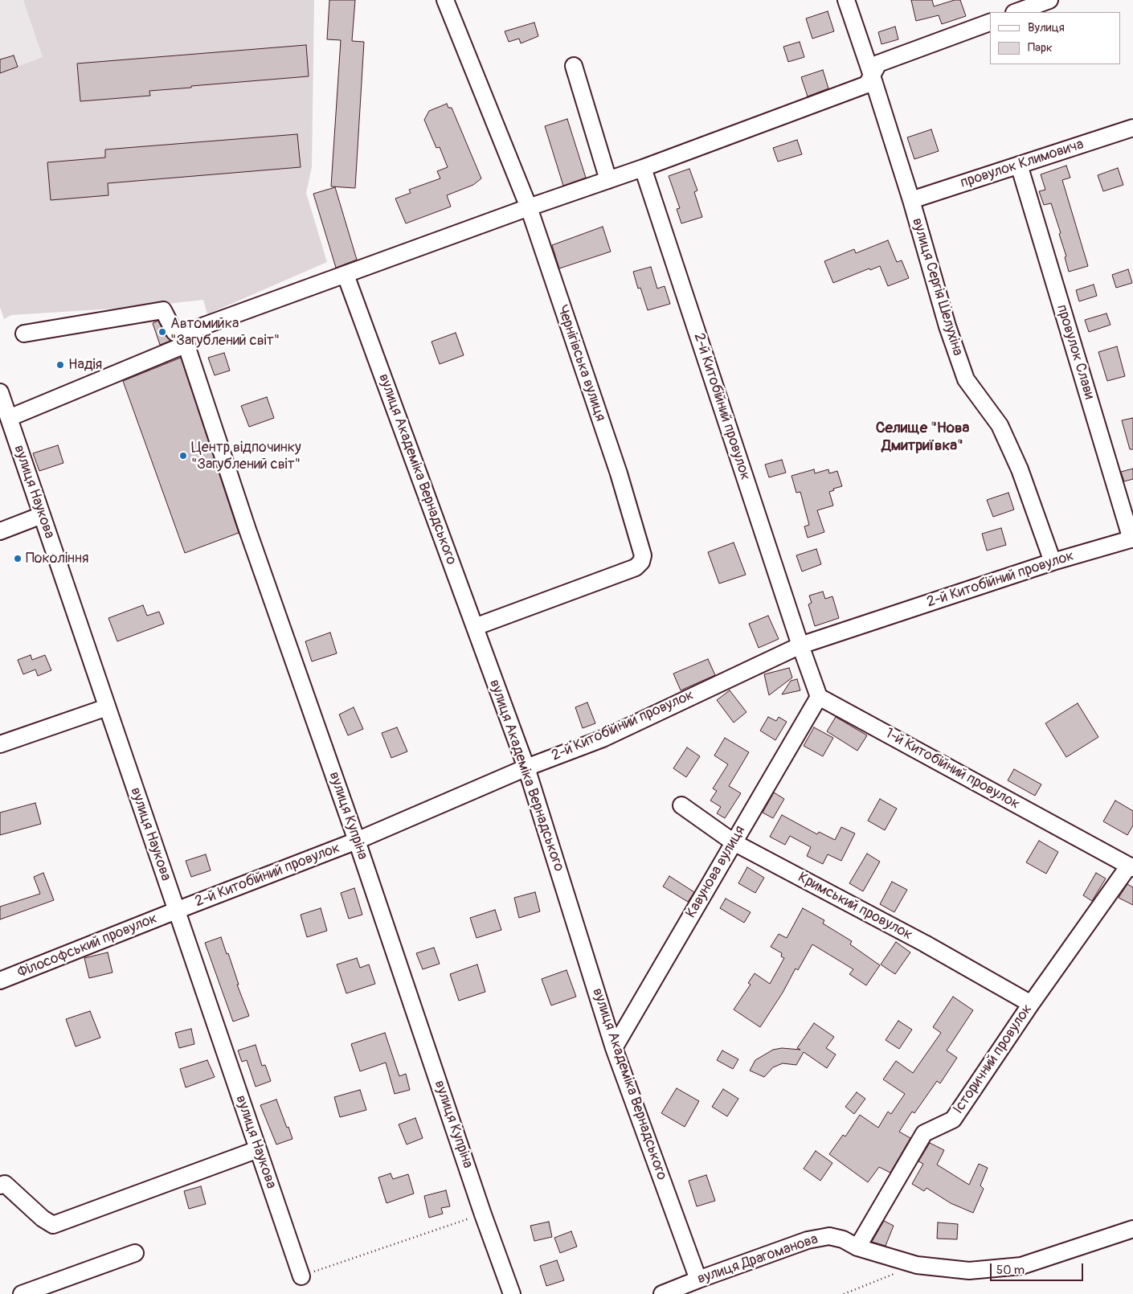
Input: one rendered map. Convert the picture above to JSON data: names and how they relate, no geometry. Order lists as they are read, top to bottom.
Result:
{
  "streets": {
    "street": [
      "провулок Климовича",
      "вулиця Сергія Шелухіна",
      "провулок Слави",
      "Чернігівська вулиця",
      "2-й Китобійний провулок",
      "вулиця Академіка Вернадського",
      "вулиця Наукова",
      "1-й Китобійний провулок",
      "вулиця Купріна",
      "Кавунова вулиця",
      "Кримський провулок",
      "Філософський провулок",
      "Історичний провулок",
      "вулиця Драгоманова"
    ]
  },
  "crossings": [
    ["провулок Климовича", "вулиця Сергія Шелухіна"],
    ["провулок Климовича", "провулок Слави"],
    ["вулиця Сергія Шелухіна", "2-й Китобійний провулок"],
    ["провулок Слави", "2-й Китобійний провулок"],
    ["Чернігівська вулиця", "вулиця Академіка Вернадського"],
    ["2-й Китобійний провулок", "вулиця Академіка Вернадського"],
    ["2-й Китобійний провулок", "вулиця Наукова"],
    ["2-й Китобійний провулок", "вулиця Купріна"],
    ["2-й Китобійний провулок", "Філософський провулок"],
    ["вулиця Академіка Вернадського", "Кавунова вулиця"],
    ["вулиця Академіка Вернадського", "вулиця Драгоманова"],
    ["вулиця Наукова", "Філософський провулок"],
    ["1-й Китобійний провулок", "Кавунова вулиця"],
    ["1-й Китобійний провулок", "Історичний провулок"],
    ["Кавунова вулиця", "Кримський провулок"],
    ["Кримський провулок", "Історичний провулок"],
    ["Історичний провулок", "вулиця Драгоманова"]
  ],
  "districts": ["Селище \"Нова Дмитриївка\""],
  "places": [
    "Автомийка \"Загублений світ\"",
    "Надія",
    "Центр відпочинку \"Загублений світ\"",
    "Покоління"
  ],
  "legend": ["Вулиця", "Парк"],
  "scale_bar": "50 m"
}
